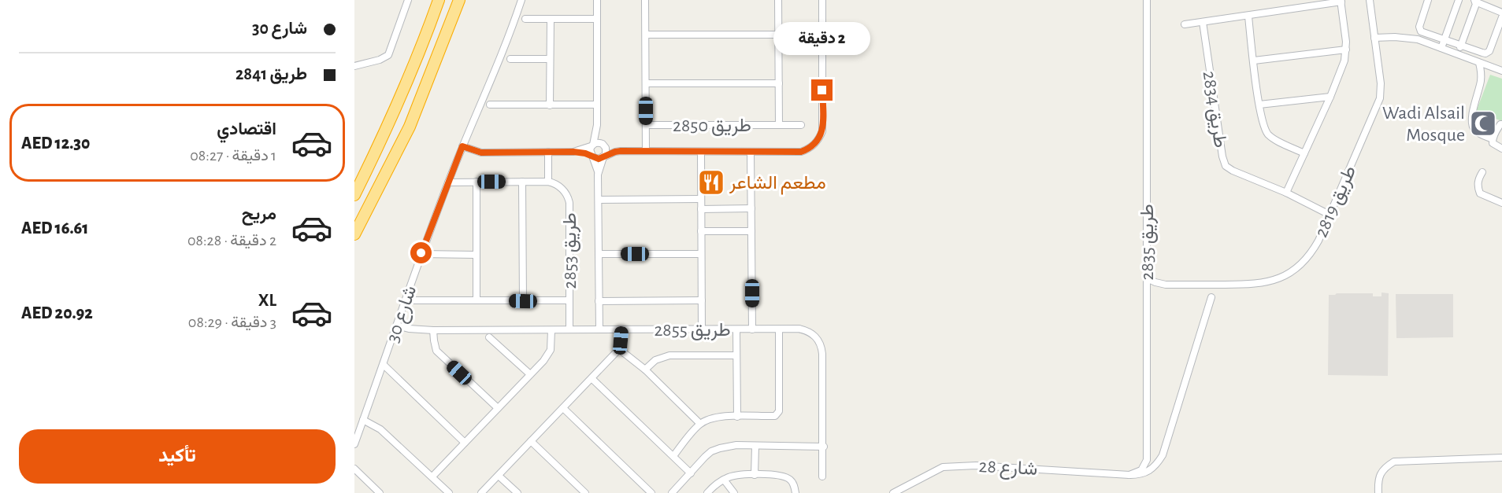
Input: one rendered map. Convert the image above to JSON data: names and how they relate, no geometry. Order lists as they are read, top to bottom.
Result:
{
  "streets": {
    "street": [
      "طريق 2834",
      "طريق 2850",
      "طريق 2819",
      "طريق 2835",
      "طريق 2853",
      "شارع 30",
      "طريق 2855",
      "شارع 28"
    ]
  },
  "crossings": [
    ["طريق 2834", "طريق 2819"],
    ["طريق 2819", "طريق 2835"],
    ["طريق 2835", "شارع 28"],
    ["طريق 2853", "شارع 30"],
    ["طريق 2853", "طريق 2855"],
    ["شارع 30", "طريق 2855"]
  ],
  "places": {
    "mosque": ["Wadi Alsail Mosque"],
    "restaurant": ["مطعم الشاعر"]
  },
  "page": {
    "banner": ["شارع 30", "طريق 2841"],
    "bubble": "2 دقيقة",
    "list": [
      {
        "name": "اقتصادي",
        "note": "1 دقيقة · 08:27",
        "value": "AED 12.30"
      },
      {
        "name": "مريح",
        "note": "2 دقيقة · 08:28",
        "value": "AED 16.61"
      },
      {
        "name": "XL",
        "note": "3 دقيقة · 08:29",
        "value": "AED 20.92"
      }
    ],
    "buttons": "تأكيد"
  }
}
